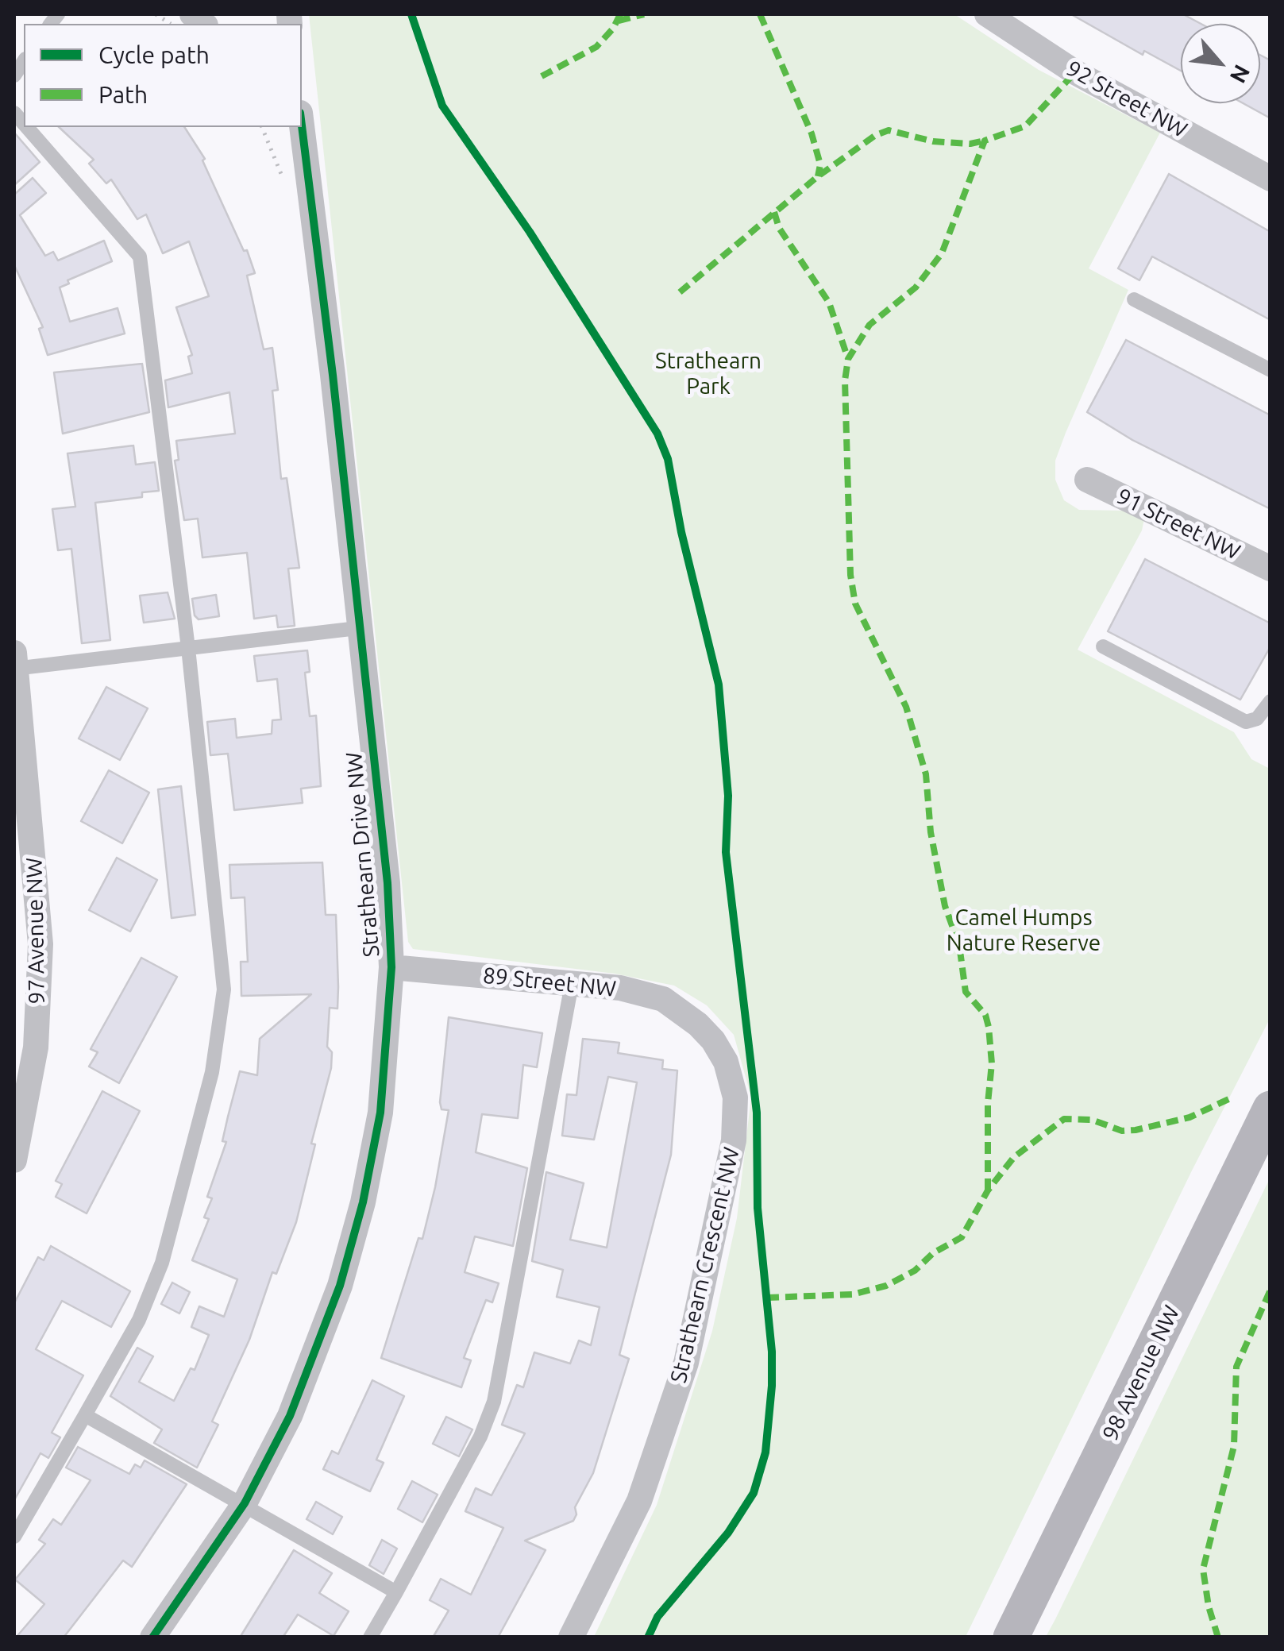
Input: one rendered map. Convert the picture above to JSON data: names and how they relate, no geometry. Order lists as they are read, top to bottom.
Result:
{
  "streets": {
    "main road": ["98 Avenue NW"],
    "street": [
      "92 Street NW",
      "91 Street NW",
      "Strathearn Drive NW",
      "97 Avenue NW",
      "89 Street NW",
      "Strathearn Crescent NW"
    ]
  },
  "crossings": [
    ["Strathearn Drive NW", "89 Street NW"],
    ["89 Street NW", "Strathearn Crescent NW"]
  ],
  "parks": ["Strathearn Park", "Camel Humps Nature Reserve"],
  "legend": ["Cycle path", "Path"],
  "north": "bottom right"
}
